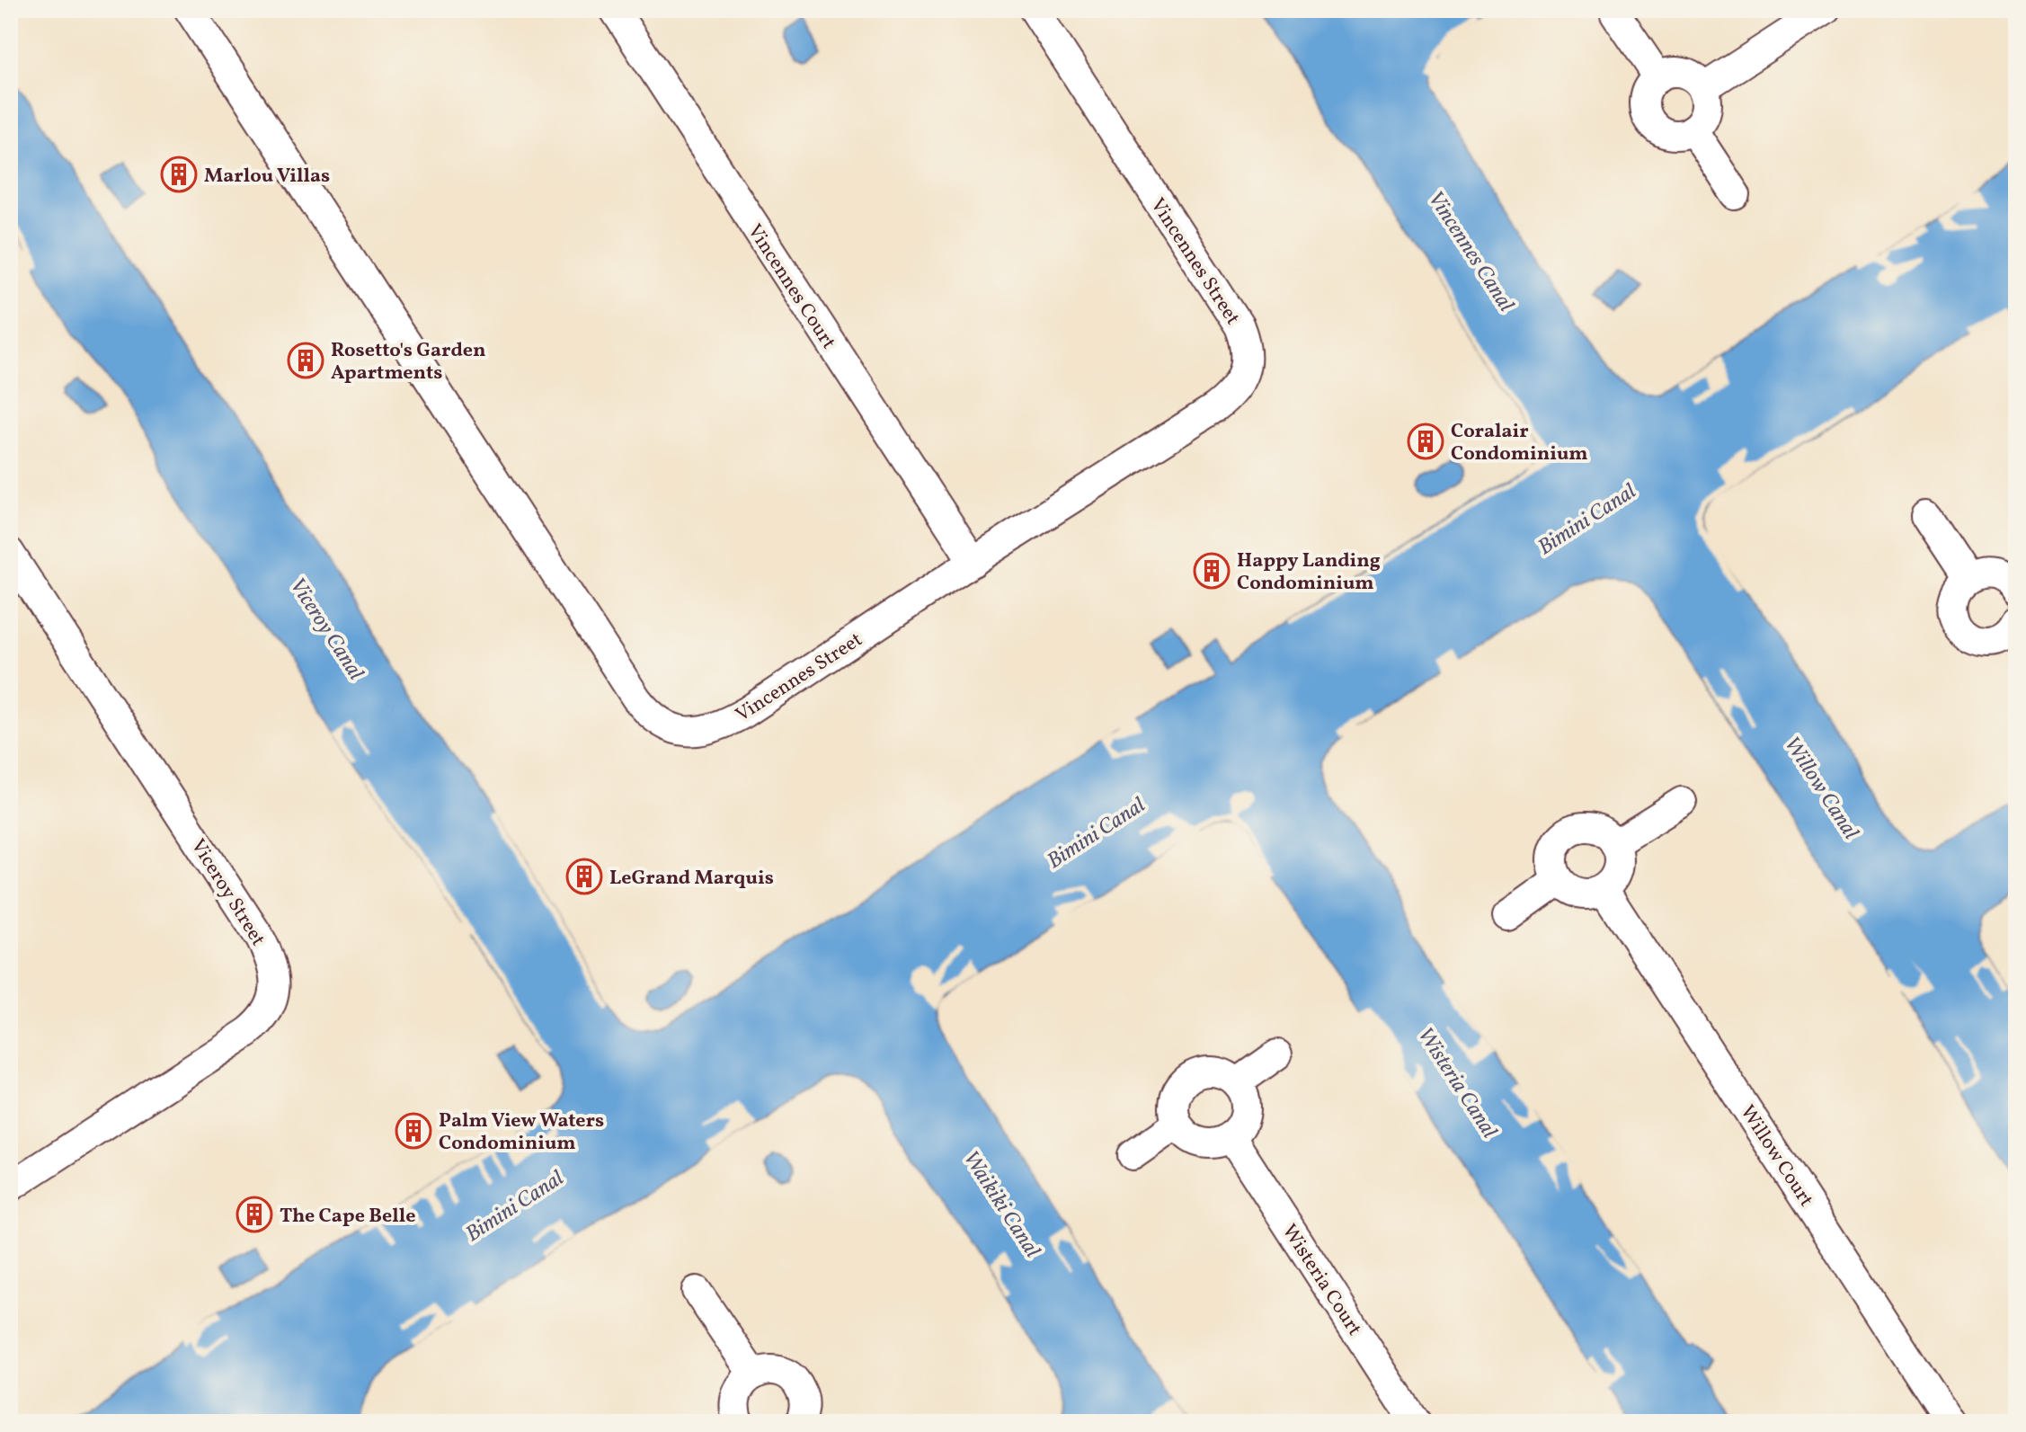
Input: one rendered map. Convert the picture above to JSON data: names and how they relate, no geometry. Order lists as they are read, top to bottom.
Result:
{
  "streets": {
    "street": [
      "Vincennes Street",
      "Vincennes Court",
      "Viceroy Street",
      "Willow Court",
      "Wisteria Court"
    ]
  },
  "crossings": [
    ["Vincennes Street", "Vincennes Court"]
  ],
  "water": [
    "Vincennes Canal",
    "Bimini Canal",
    "Viceroy Canal",
    "Willow Canal",
    "Wisteria Canal",
    "Waikiki Canal"
  ],
  "places": {
    "building": [
      "Marlou Villas",
      "Rosetto's Garden Apartments",
      "Coralair Condominium",
      "Happy Landing Condominium",
      "LeGrand Marquis",
      "Palm View Waters Condominium",
      "The Cape Belle"
    ]
  }
}
